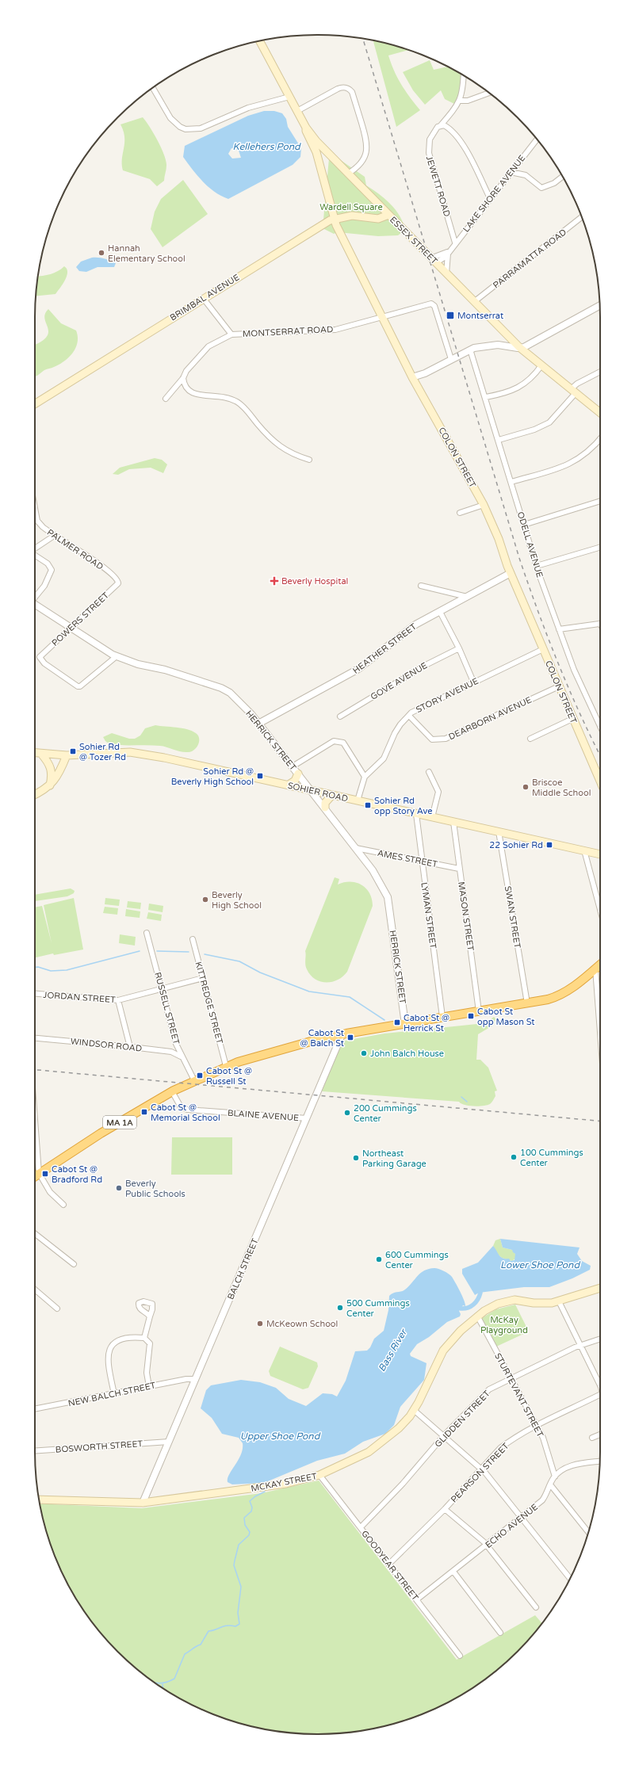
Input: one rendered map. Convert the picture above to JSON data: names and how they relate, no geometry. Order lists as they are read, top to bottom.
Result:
{
  "streets": {
    "highway": ["MA 1A"],
    "main road": [
      "ESSEX STREET",
      "BRIMBAL AVENUE",
      "COLON STREET",
      "SOHIER ROAD",
      "MCKAY STREET"
    ],
    "street": [
      "JEWETT ROAD",
      "LAKE SHORE AVENUE",
      "PARRAMATTA ROAD",
      "MONTSERRAT ROAD",
      "ODELL AVENUE",
      "PALMER ROAD",
      "POWERS STREET",
      "HEATHER STREET",
      "GOVE AVENUE",
      "STORY AVENUE",
      "DEARBORN AVENUE",
      "HERRICK STREET",
      "AMES STREET",
      "LYMAN STREET",
      "MASON STREET",
      "SWAN STREET",
      "JORDAN STREET",
      "KITTREDGE STREET",
      "RUSSELL STREET",
      "WINDSOR ROAD",
      "BLAINE AVENUE",
      "BALCH STREET",
      "NEW BALCH STREET",
      "STURTEVANT STREET",
      "GLIDDEN STREET",
      "BOSWORTH STREET",
      "PEARSON STREET",
      "ECHO AVENUE",
      "GOODYEAR STREET"
    ]
  },
  "crossings": [
    ["JEWETT ROAD", "LAKE SHORE AVENUE"],
    ["LAKE SHORE AVENUE", "ESSEX STREET"],
    ["ESSEX STREET", "PARRAMATTA ROAD"],
    ["ESSEX STREET", "BRIMBAL AVENUE"],
    ["ESSEX STREET", "COLON STREET"],
    ["BRIMBAL AVENUE", "COLON STREET"],
    ["MONTSERRAT ROAD", "COLON STREET"],
    ["COLON STREET", "HEATHER STREET"],
    ["COLON STREET", "STORY AVENUE"],
    ["COLON STREET", "DEARBORN AVENUE"],
    ["PALMER ROAD", "POWERS STREET"],
    ["POWERS STREET", "HERRICK STREET"],
    ["HEATHER STREET", "HERRICK STREET"],
    ["STORY AVENUE", "DEARBORN AVENUE"],
    ["STORY AVENUE", "SOHIER ROAD"],
    ["HERRICK STREET", "SOHIER ROAD"],
    ["HERRICK STREET", "AMES STREET"],
    ["HERRICK STREET", "MA 1A"],
    ["SOHIER ROAD", "LYMAN STREET"],
    ["SOHIER ROAD", "MASON STREET"],
    ["SOHIER ROAD", "SWAN STREET"],
    ["AMES STREET", "LYMAN STREET"],
    ["AMES STREET", "MASON STREET"],
    ["LYMAN STREET", "MA 1A"],
    ["MASON STREET", "MA 1A"],
    ["SWAN STREET", "MA 1A"],
    ["JORDAN STREET", "KITTREDGE STREET"],
    ["JORDAN STREET", "RUSSELL STREET"],
    ["KITTREDGE STREET", "MA 1A"],
    ["RUSSELL STREET", "WINDSOR ROAD"],
    ["RUSSELL STREET", "MA 1A"],
    ["BLAINE AVENUE", "MA 1A"],
    ["BLAINE AVENUE", "BALCH STREET"],
    ["MA 1A", "BALCH STREET"],
    ["BALCH STREET", "NEW BALCH STREET"],
    ["BALCH STREET", "BOSWORTH STREET"],
    ["BALCH STREET", "MCKAY STREET"],
    ["STURTEVANT STREET", "GLIDDEN STREET"],
    ["STURTEVANT STREET", "PEARSON STREET"],
    ["STURTEVANT STREET", "MCKAY STREET"],
    ["STURTEVANT STREET", "ECHO AVENUE"],
    ["GLIDDEN STREET", "PEARSON STREET"],
    ["GLIDDEN STREET", "GOODYEAR STREET"],
    ["PEARSON STREET", "GOODYEAR STREET"],
    ["MCKAY STREET", "GOODYEAR STREET"],
    ["ECHO AVENUE", "GOODYEAR STREET"]
  ],
  "water": [
    "Kellehers Pond",
    "Lower Shoe Pond",
    "Bass River",
    "Upper Shoe Pond"
  ],
  "parks": ["Wardell Square", "McKay Playground"],
  "places": {
    "other": [
      "Hannah Elementary School",
      "Briscoe Middle School",
      "Beverly High School",
      "John Balch House",
      "200 Cummings Center",
      "100 Cummings Center",
      "Northeast Parking Garage",
      "Beverly Public Schools",
      "600 Cummings Center",
      "500 Cummings Center",
      "McKeown School"
    ],
    "transit": [
      "Montserrat",
      "Sohier Rd @ Tozer Rd",
      "Sohier Rd @ Beverly High School",
      "Sohier Rd opp Story Ave",
      "22 Sohier Rd",
      "Cabot St opp Mason St",
      "Cabot St @ Herrick St",
      "Cabot St @ Balch St",
      "Cabot St @ Russell St",
      "Cabot St @ Memorial School",
      "Cabot St @ Bradford Rd"
    ],
    "health": ["Beverly Hospital"]
  }
}
